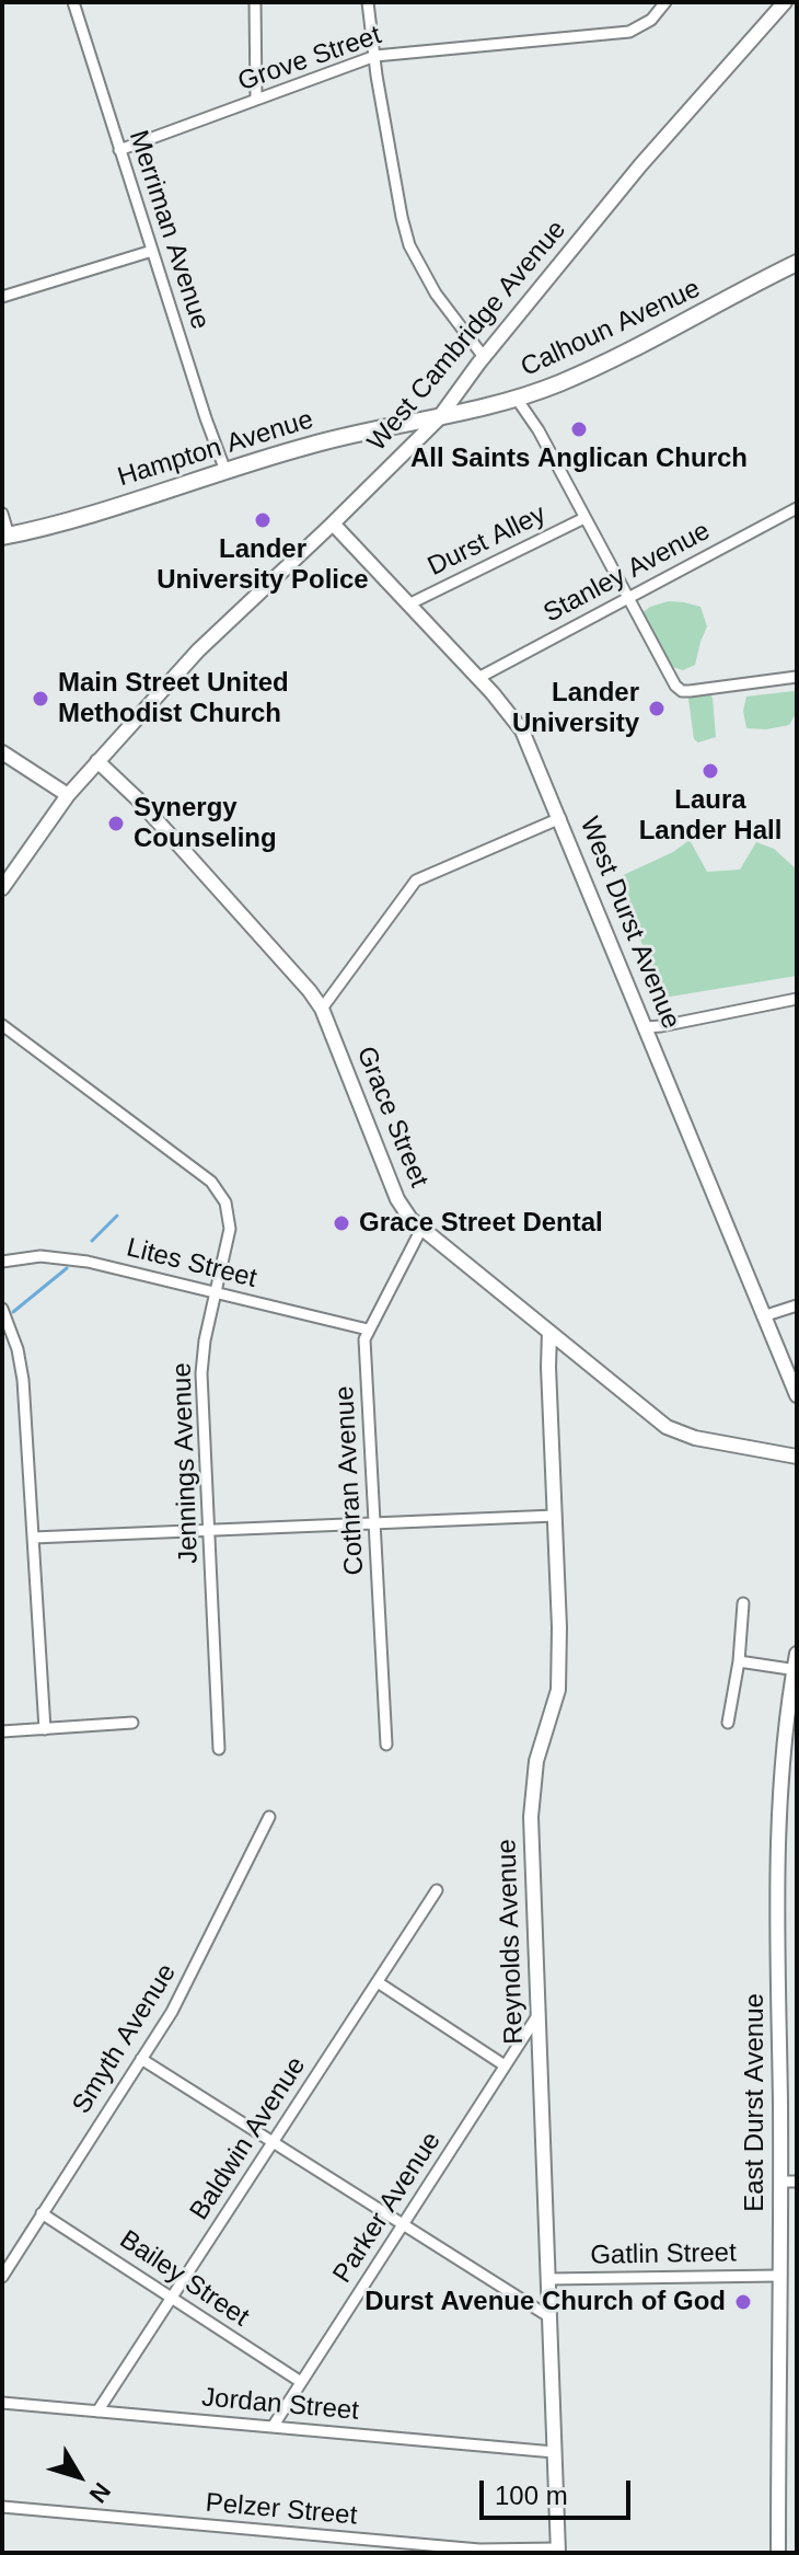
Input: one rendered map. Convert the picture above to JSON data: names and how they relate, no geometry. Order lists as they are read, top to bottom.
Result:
{
  "streets": {
    "main road": [
      "Calhoun Avenue",
      "West Cambridge Avenue",
      "Hampton Avenue",
      "West Durst Avenue",
      "Grace Street",
      "Reynolds Avenue",
      "East Durst Avenue"
    ],
    "street": [
      "Grove Street",
      "Merriman Avenue",
      "Durst Alley",
      "Stanley Avenue",
      "Lites Street",
      "Jennings Avenue",
      "Cothran Avenue",
      "Smyth Avenue",
      "Baldwin Avenue",
      "Parker Avenue",
      "Gatlin Street",
      "Bailey Street",
      "Jordan Street",
      "Pelzer Street"
    ]
  },
  "crossings": [
    ["Grove Street", "Merriman Avenue"],
    ["Merriman Avenue", "Hampton Avenue"],
    ["Calhoun Avenue", "West Cambridge Avenue"],
    ["Calhoun Avenue", "Hampton Avenue"],
    ["West Cambridge Avenue", "Hampton Avenue"],
    ["West Cambridge Avenue", "West Durst Avenue"],
    ["West Cambridge Avenue", "Grace Street"],
    ["Durst Alley", "West Durst Avenue"],
    ["Stanley Avenue", "West Durst Avenue"],
    ["Grace Street", "Cothran Avenue"],
    ["Grace Street", "Reynolds Avenue"],
    ["Lites Street", "Jennings Avenue"],
    ["Lites Street", "Cothran Avenue"],
    ["Reynolds Avenue", "Parker Avenue"],
    ["Reynolds Avenue", "Gatlin Street"],
    ["Reynolds Avenue", "Jordan Street"],
    ["Reynolds Avenue", "Pelzer Street"],
    ["Smyth Avenue", "Bailey Street"],
    ["East Durst Avenue", "Gatlin Street"],
    ["Baldwin Avenue", "Bailey Street"],
    ["Baldwin Avenue", "Jordan Street"],
    ["Parker Avenue", "Bailey Street"],
    ["Parker Avenue", "Jordan Street"]
  ],
  "places": [
    "All Saints Anglican Church",
    "Lander University Police",
    "Main Street United Methodist Church",
    "Lander University",
    "Laura Lander Hall",
    "Synergy Counseling",
    "Grace Street Dental",
    "Durst Avenue Church of God"
  ],
  "scale_bar": "100 m",
  "north": "bottom right"
}
